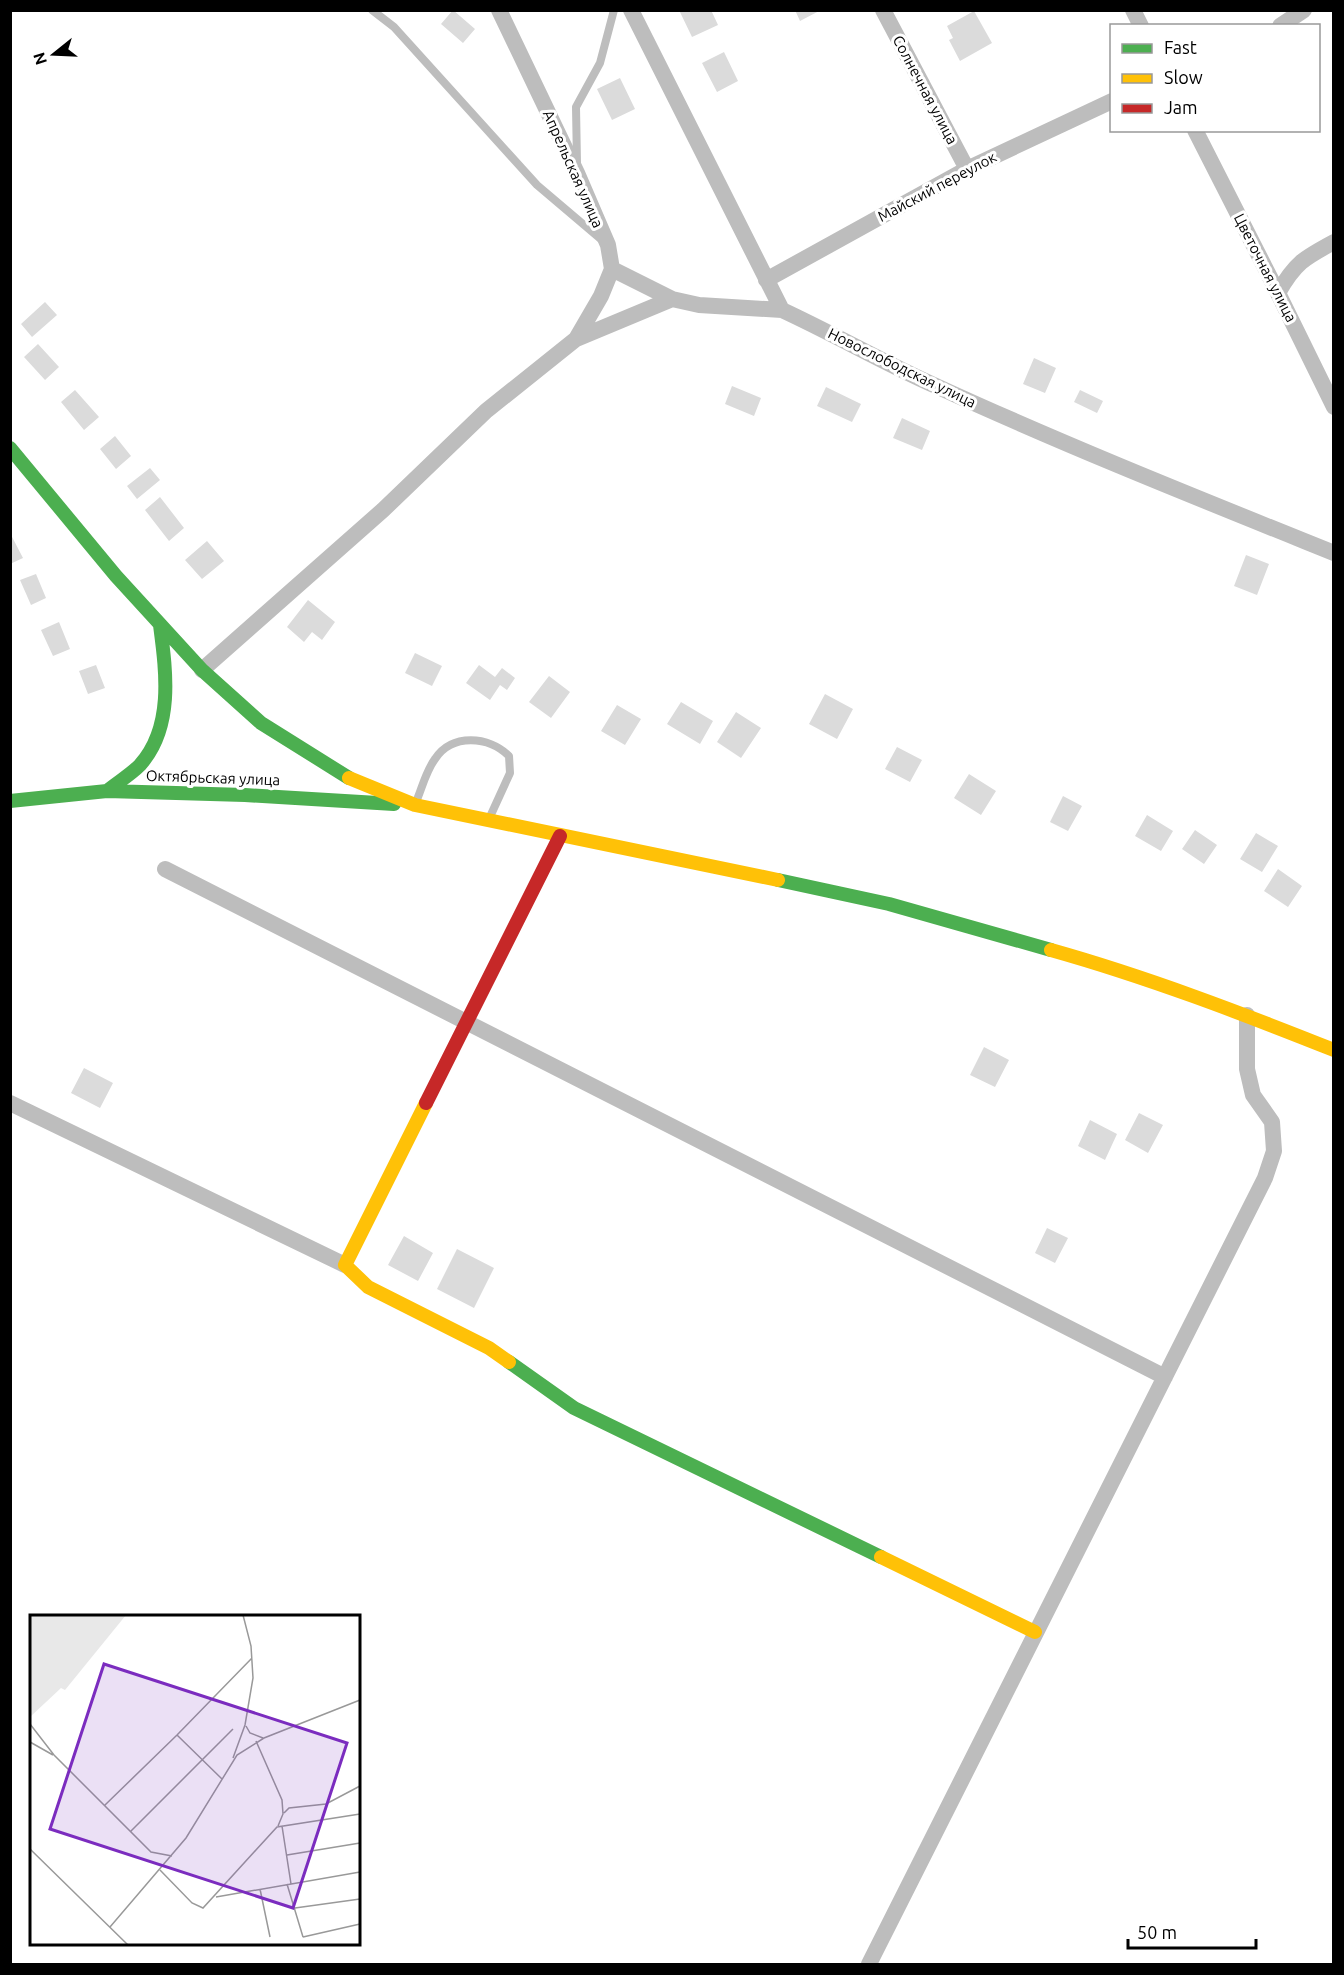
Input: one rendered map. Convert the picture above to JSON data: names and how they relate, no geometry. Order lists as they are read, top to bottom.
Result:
{
  "streets": {
    "street": [
      "Солнечная улица",
      "Апрельская улица",
      "Майский переулок",
      "Цветочная улица",
      "Новослободская улица",
      "Октябрьская улица"
    ]
  },
  "crossings": [
    ["Солнечная улица", "Майский переулок"]
  ],
  "legend": ["Fast", "Slow", "Jam"],
  "scale_bar": "50 m",
  "north": "left"
}
